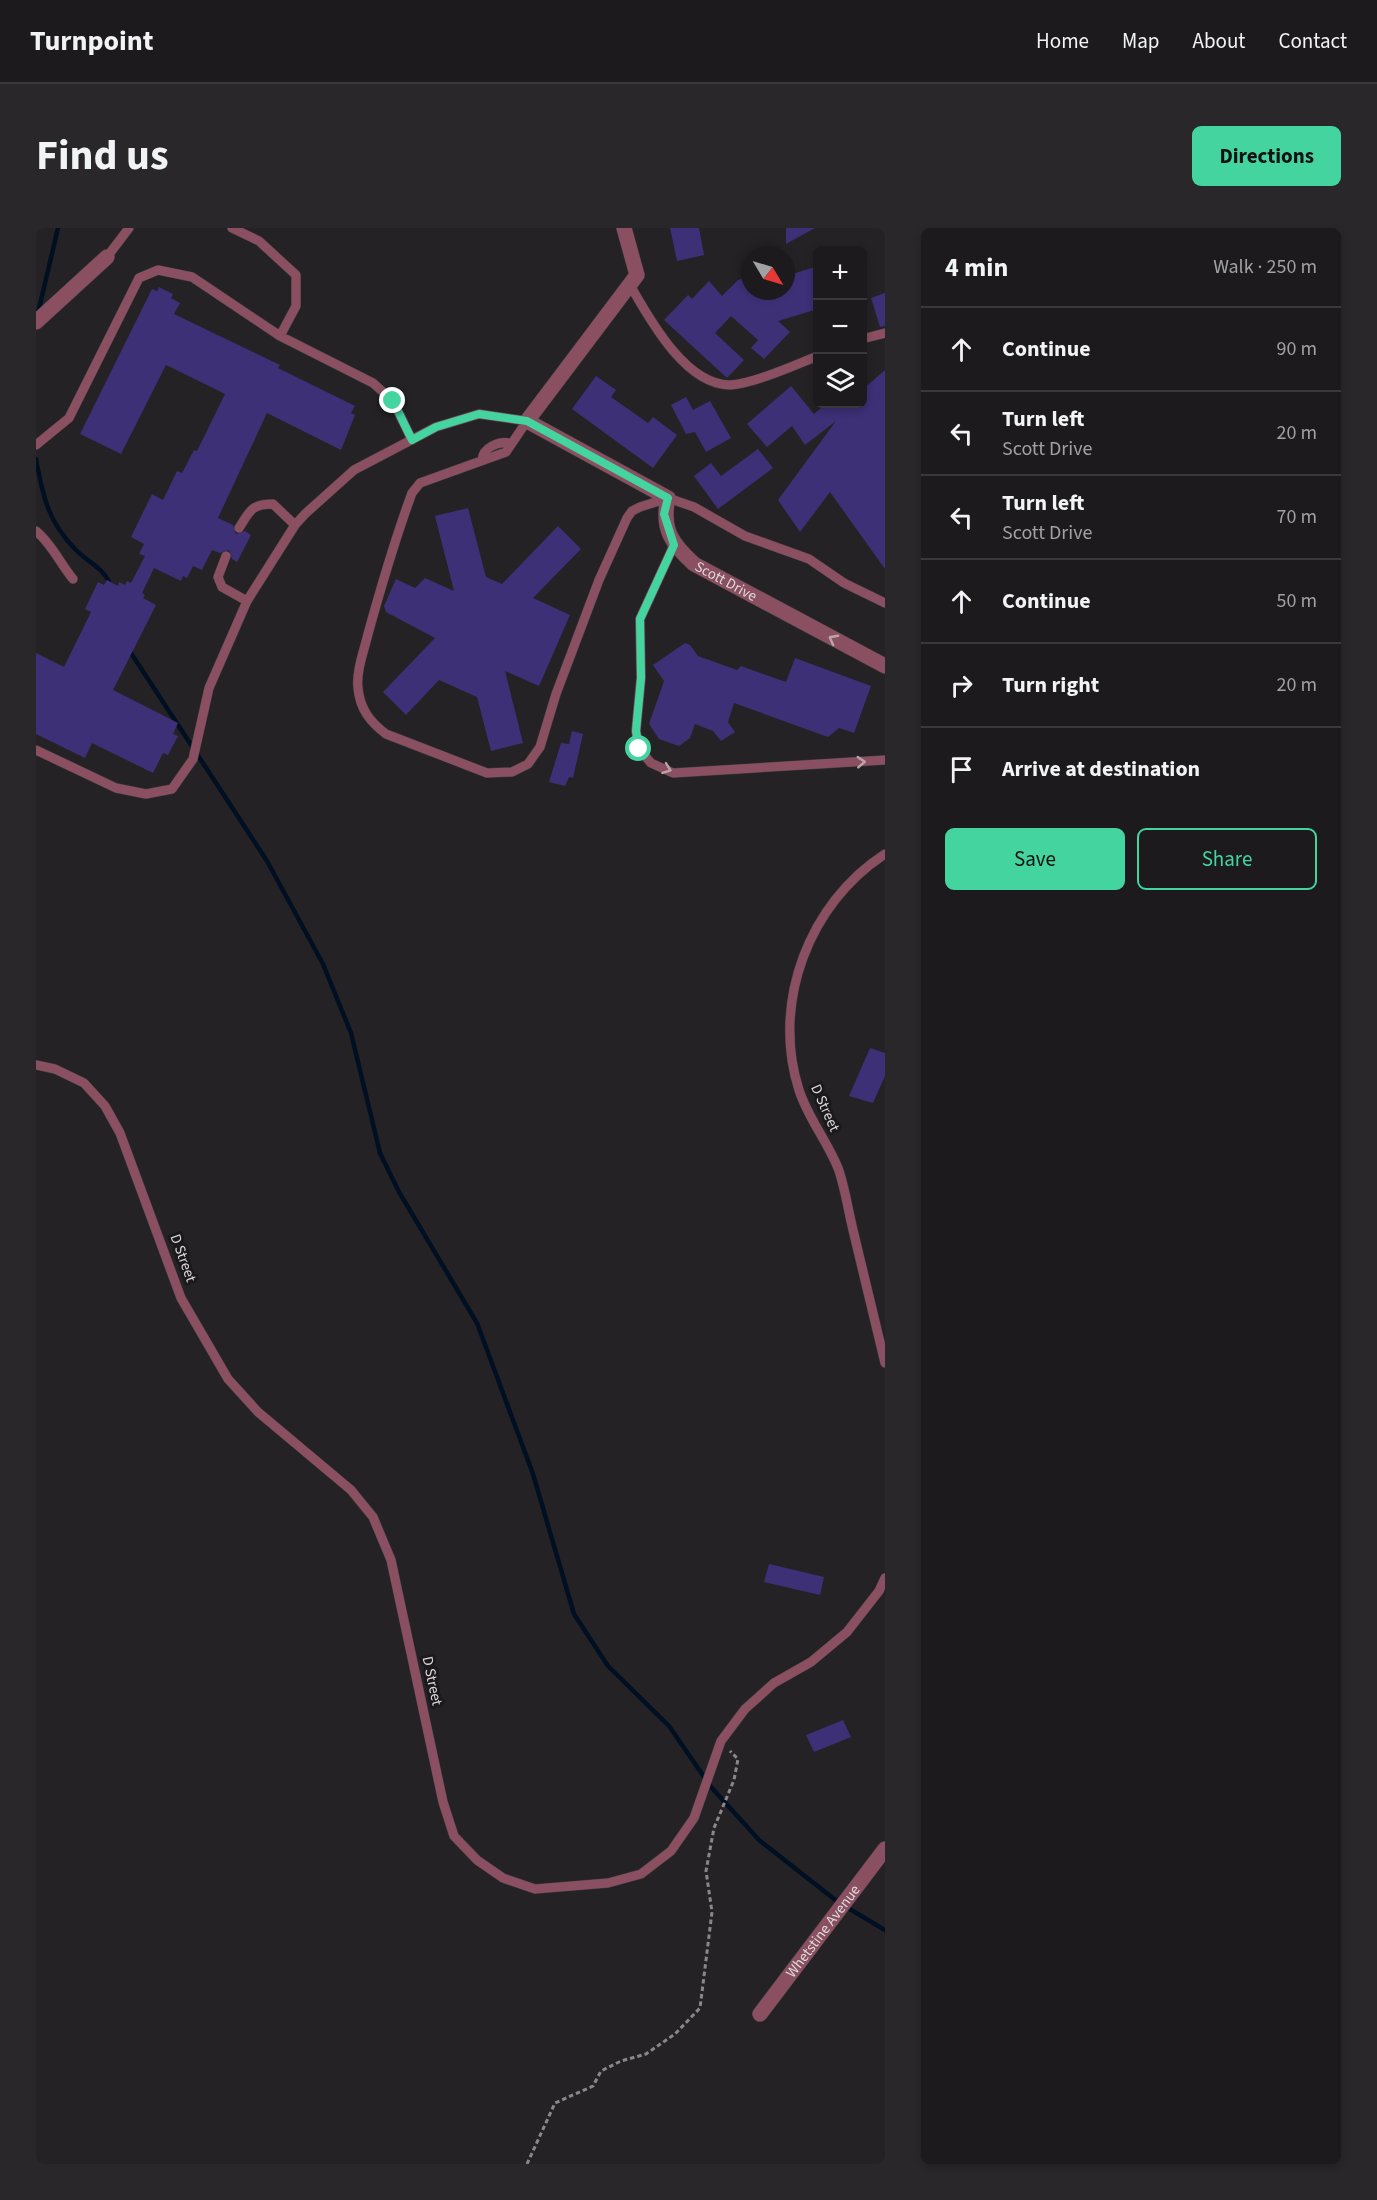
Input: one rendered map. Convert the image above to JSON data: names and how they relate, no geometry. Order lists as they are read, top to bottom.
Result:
{
  "streets": {
    "street": ["Scott Drive", "Whetstine Avenue"],
    "lane": ["D Street"]
  },
  "one_way": ["Scott Drive"],
  "north": "bottom right",
  "page": {
    "header": "Turnpoint",
    "nav": [
      "Home",
      "Map",
      "About",
      "Contact"
    ],
    "title": "Find us",
    "buttons": [
      "Directions",
      ["Save", "Share"]
    ],
    "heading": ["4 min", "Walk · 250 m"],
    "map_buttons": ["+", "−"],
    "list": [
      ["Continue", "90 m"],
      ["Turn left", "Scott Drive", "20 m"],
      ["Turn left", "Scott Drive", "70 m"],
      ["Continue", "50 m"],
      ["Turn right", "20 m"],
      "Arrive at destination"
    ]
  }
}
